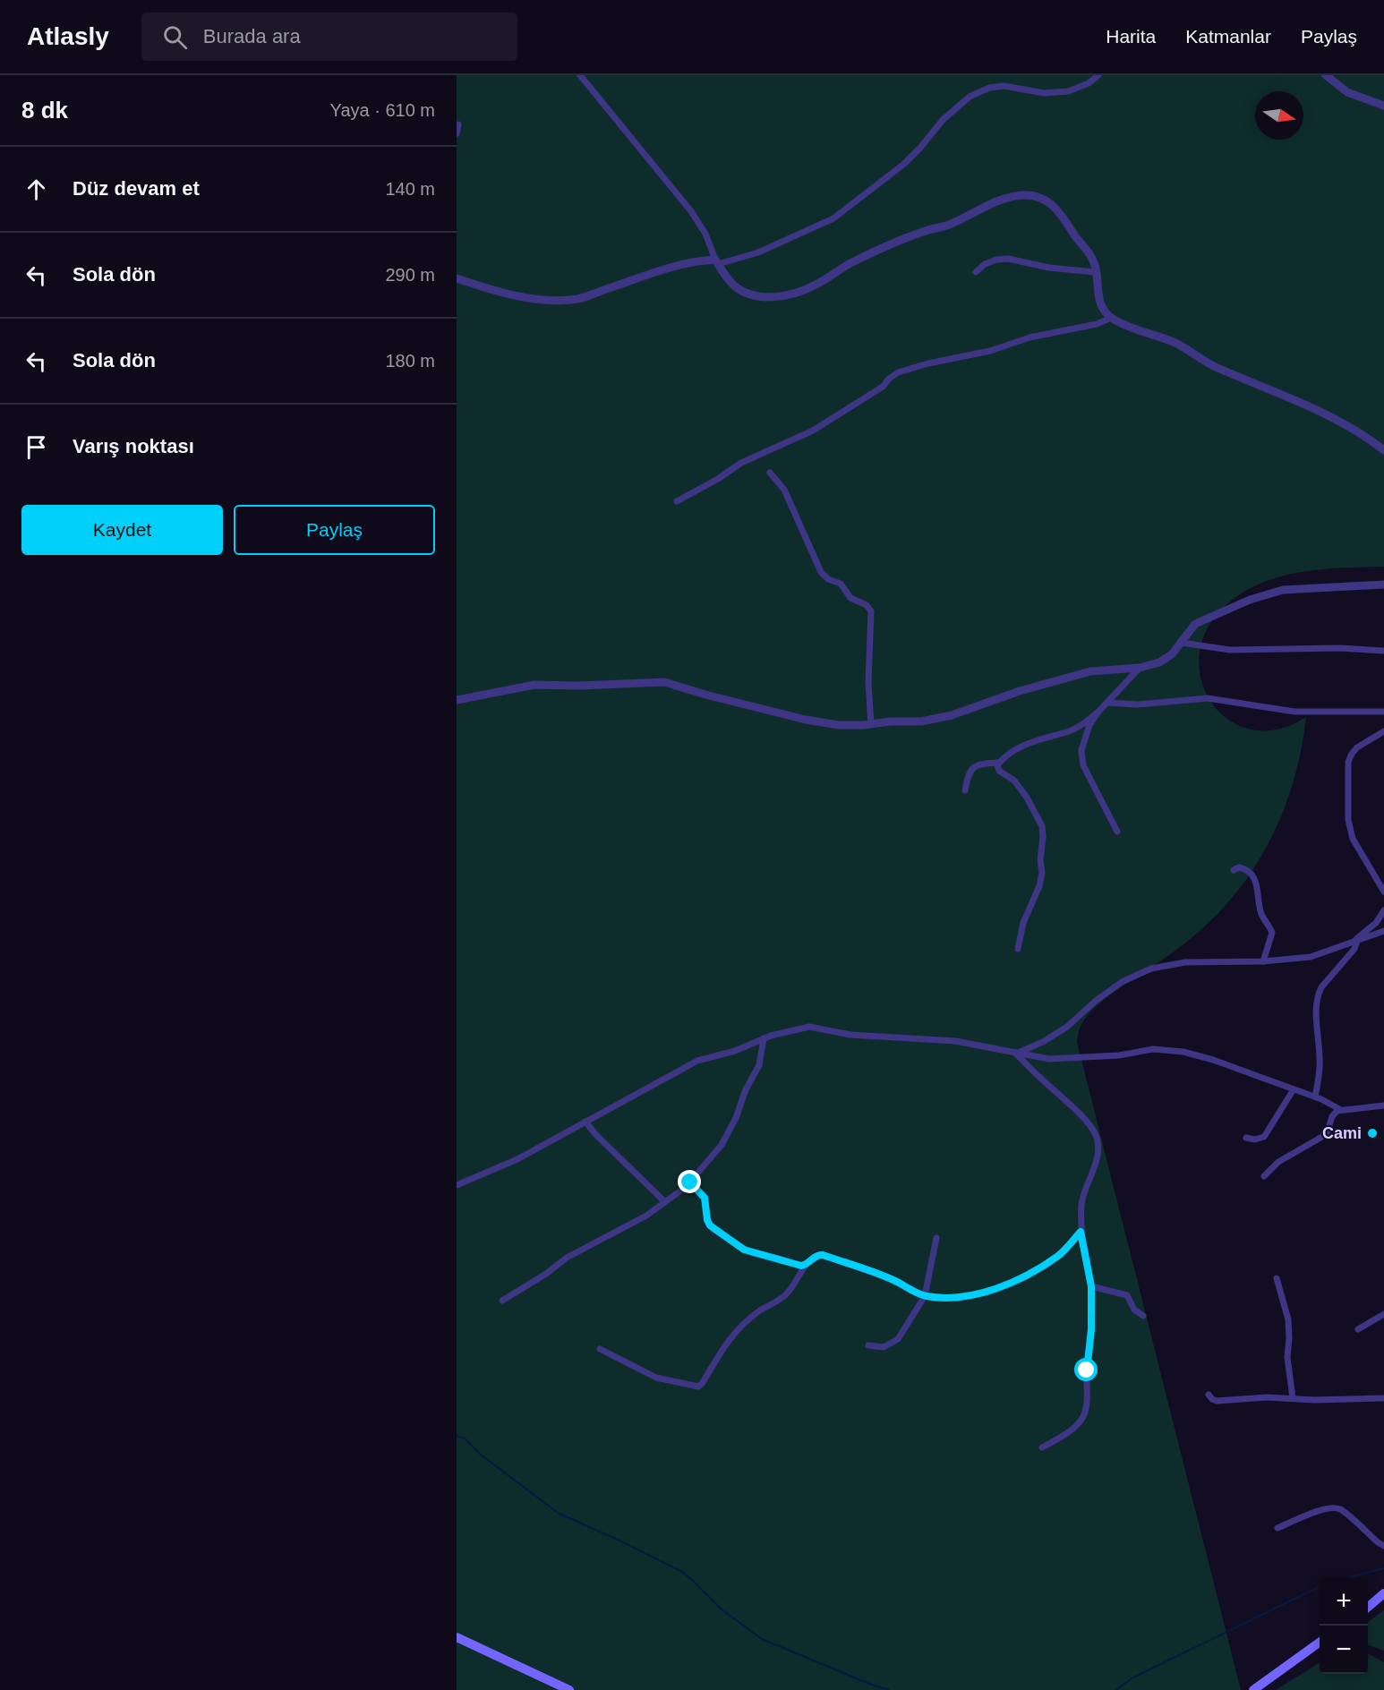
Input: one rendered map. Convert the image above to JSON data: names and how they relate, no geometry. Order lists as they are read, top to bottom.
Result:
{
  "places": ["Cami"],
  "north": "right",
  "page": {
    "header": "Atlasly",
    "search": "Burada ara",
    "nav": ["Harita", "Katmanlar", "Paylaş"],
    "heading": ["8 dk", "Yaya · 610 m"],
    "list": [
      ["Düz devam et", "140 m"],
      ["Sola dön", "290 m"],
      ["Sola dön", "180 m"],
      "Varış noktası"
    ],
    "buttons": ["Kaydet", "Paylaş"],
    "map_buttons": ["+", "−"]
  }
}
